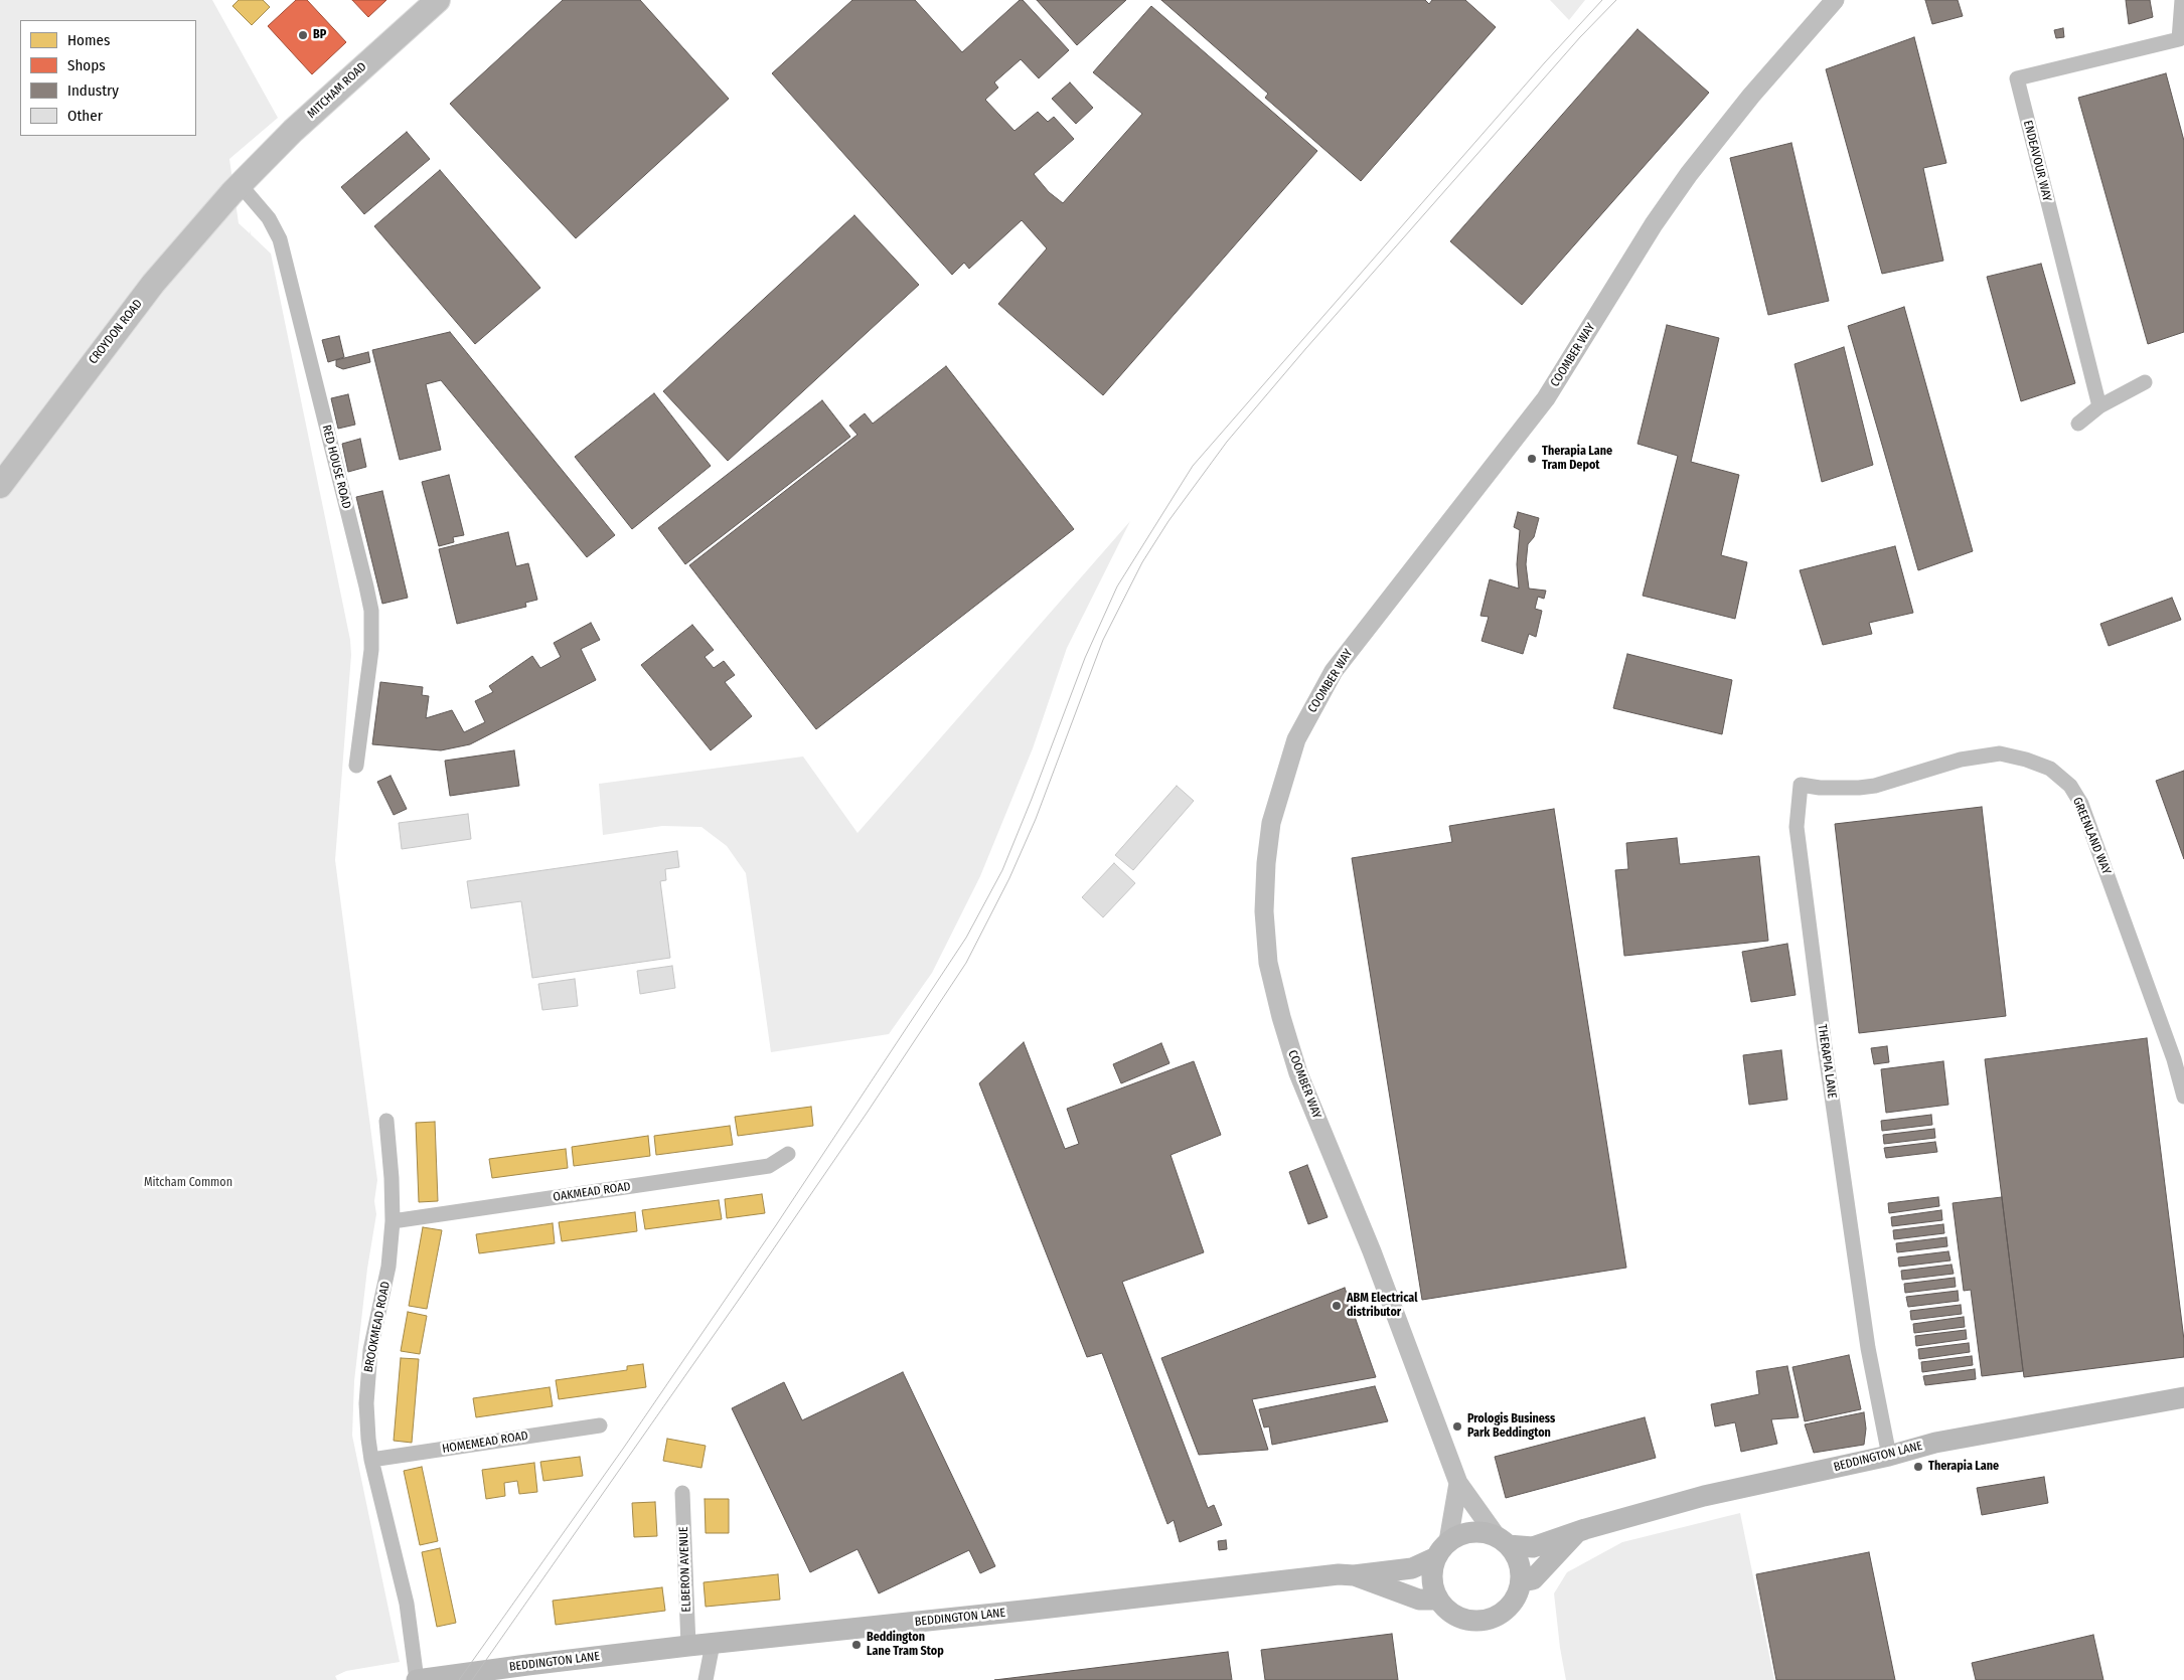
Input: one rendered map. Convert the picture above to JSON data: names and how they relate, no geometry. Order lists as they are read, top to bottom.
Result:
{
  "streets": {
    "main road": ["MITCHAM ROAD", "CROYDON ROAD", "BEDDINGTON LANE"],
    "street": [
      "ENDEAVOUR WAY",
      "COOMBER WAY",
      "RED HOUSE ROAD",
      "GREENLAND WAY",
      "THERAPIA LANE",
      "OAKMEAD ROAD",
      "BROOKMEAD ROAD",
      "HOMEMEAD ROAD",
      "ELBERON AVENUE"
    ]
  },
  "crossings": [
    ["MITCHAM ROAD", "CROYDON ROAD"],
    ["MITCHAM ROAD", "RED HOUSE ROAD"],
    ["CROYDON ROAD", "RED HOUSE ROAD"],
    ["COOMBER WAY", "BEDDINGTON LANE"],
    ["GREENLAND WAY", "THERAPIA LANE"],
    ["THERAPIA LANE", "BEDDINGTON LANE"],
    ["OAKMEAD ROAD", "BROOKMEAD ROAD"],
    ["BROOKMEAD ROAD", "HOMEMEAD ROAD"],
    ["BROOKMEAD ROAD", "BEDDINGTON LANE"],
    ["BEDDINGTON LANE", "ELBERON AVENUE"]
  ],
  "parks": ["Mitcham Common"],
  "places": [
    "BP",
    "Therapia Lane Tram Depot",
    "ABM Electrical distributor",
    "Prologis Business Park Beddington",
    "Therapia Lane",
    "Beddington Lane Tram Stop"
  ],
  "legend": [
    "Homes",
    "Shops",
    "Industry",
    "Other"
  ]
}
